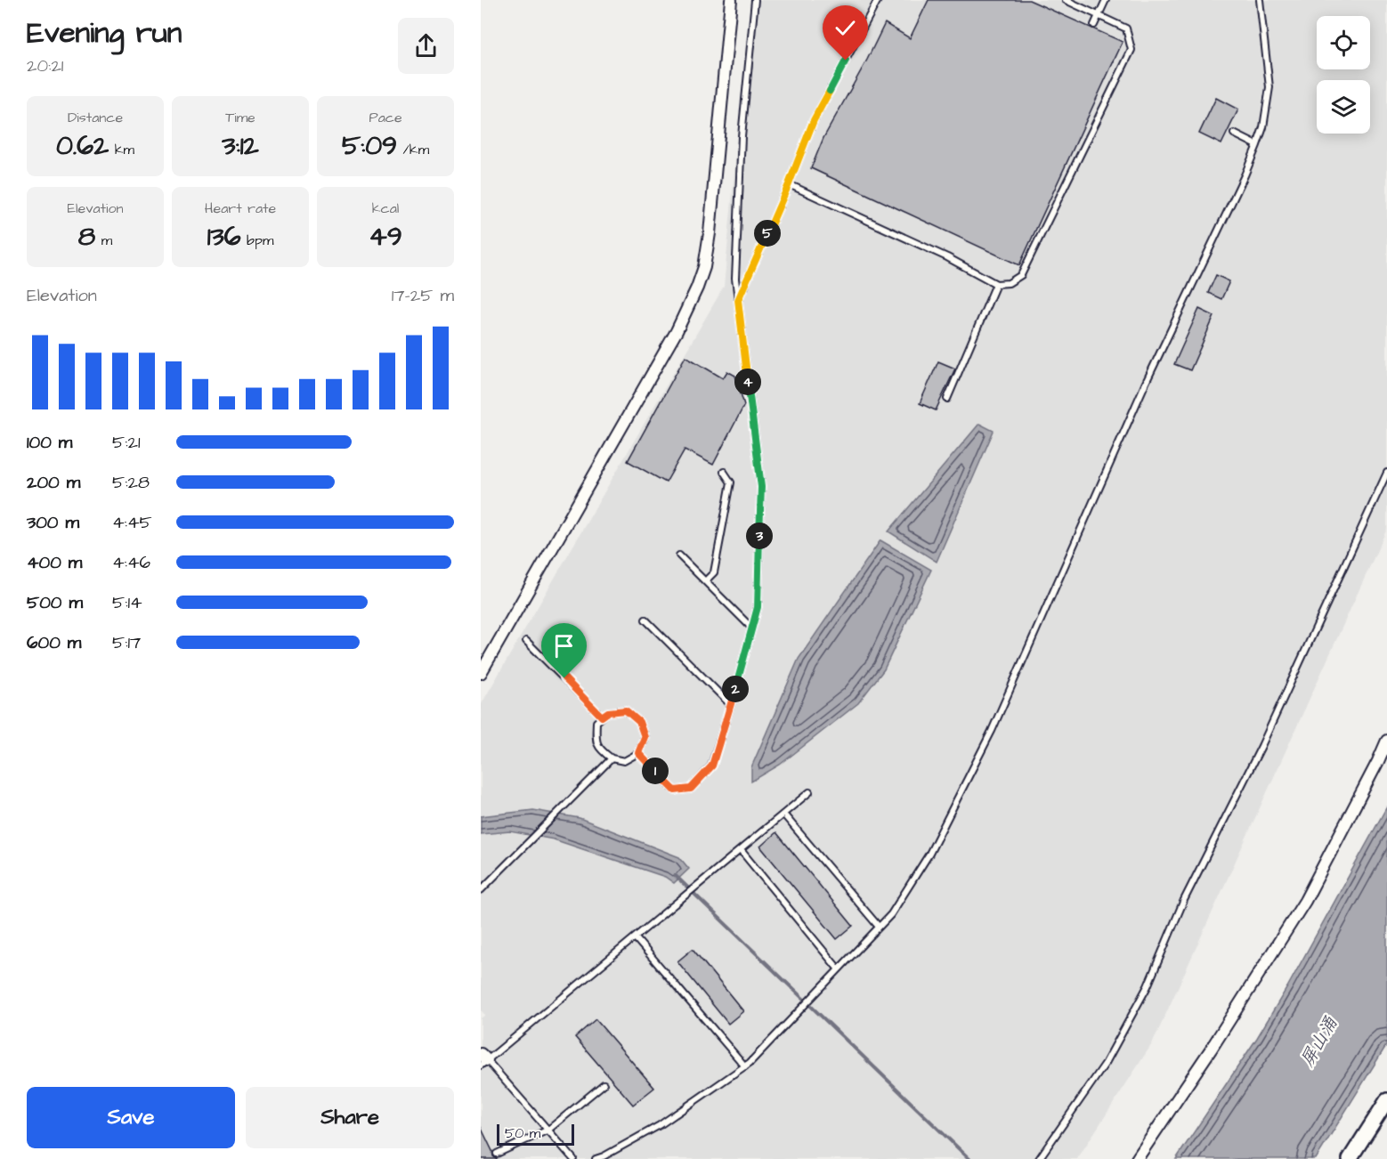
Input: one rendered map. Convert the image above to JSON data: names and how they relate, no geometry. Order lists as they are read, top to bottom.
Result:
{
  "water": ["屏山涌"],
  "scale_bar": "50 m",
  "page": {
    "heading": ["Evening run", "20:21"],
    "stats": [
      ["Distance", "0.62 km"],
      ["Time", "3:12"],
      ["Pace", "5:09 /km"],
      ["Elevation", "8 m"],
      ["Heart rate", "136 bpm"],
      ["kcal", "49"]
    ],
    "pins": [
      "5",
      "4",
      "3",
      "2",
      "1"
    ],
    "chart": ["Elevation", "17–25 m"],
    "list": [
      {
        "name": "100 m",
        "note": "5:21"
      },
      {
        "name": "200 m",
        "note": "5:28"
      },
      {
        "name": "300 m",
        "note": "4:45"
      },
      {
        "name": "400 m",
        "note": "4:46"
      },
      {
        "name": "500 m",
        "note": "5:14"
      },
      {
        "name": "600 m",
        "note": "5:17"
      }
    ],
    "buttons": ["Save", "Share"],
    "scale": "50 m"
  }
}
